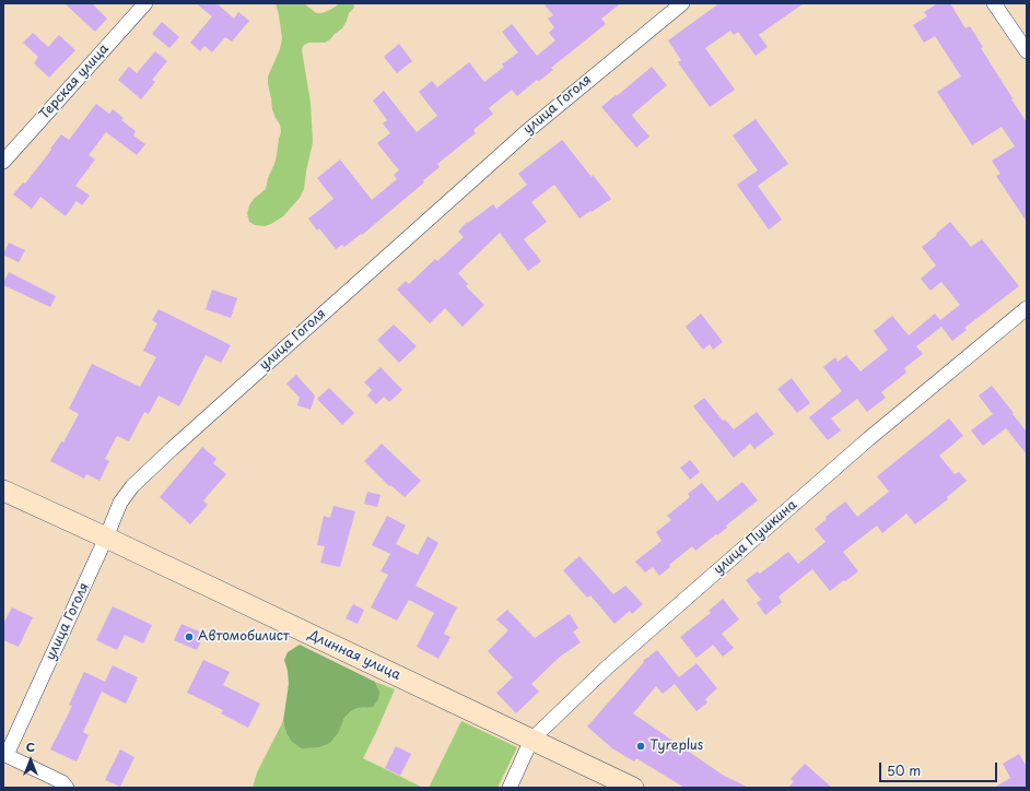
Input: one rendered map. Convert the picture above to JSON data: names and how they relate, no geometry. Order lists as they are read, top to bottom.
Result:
{
  "streets": {
    "street": [
      "Терская улица",
      "улица Гоголя",
      "улица Пушкина",
      "Длинная улица"
    ]
  },
  "crossings": [
    ["улица Гоголя", "Длинная улица"],
    ["улица Пушкина", "Длинная улица"]
  ],
  "places": ["Автомобилист", "Tyreplus"],
  "scale_bar": "50 m",
  "north": "top"
}
